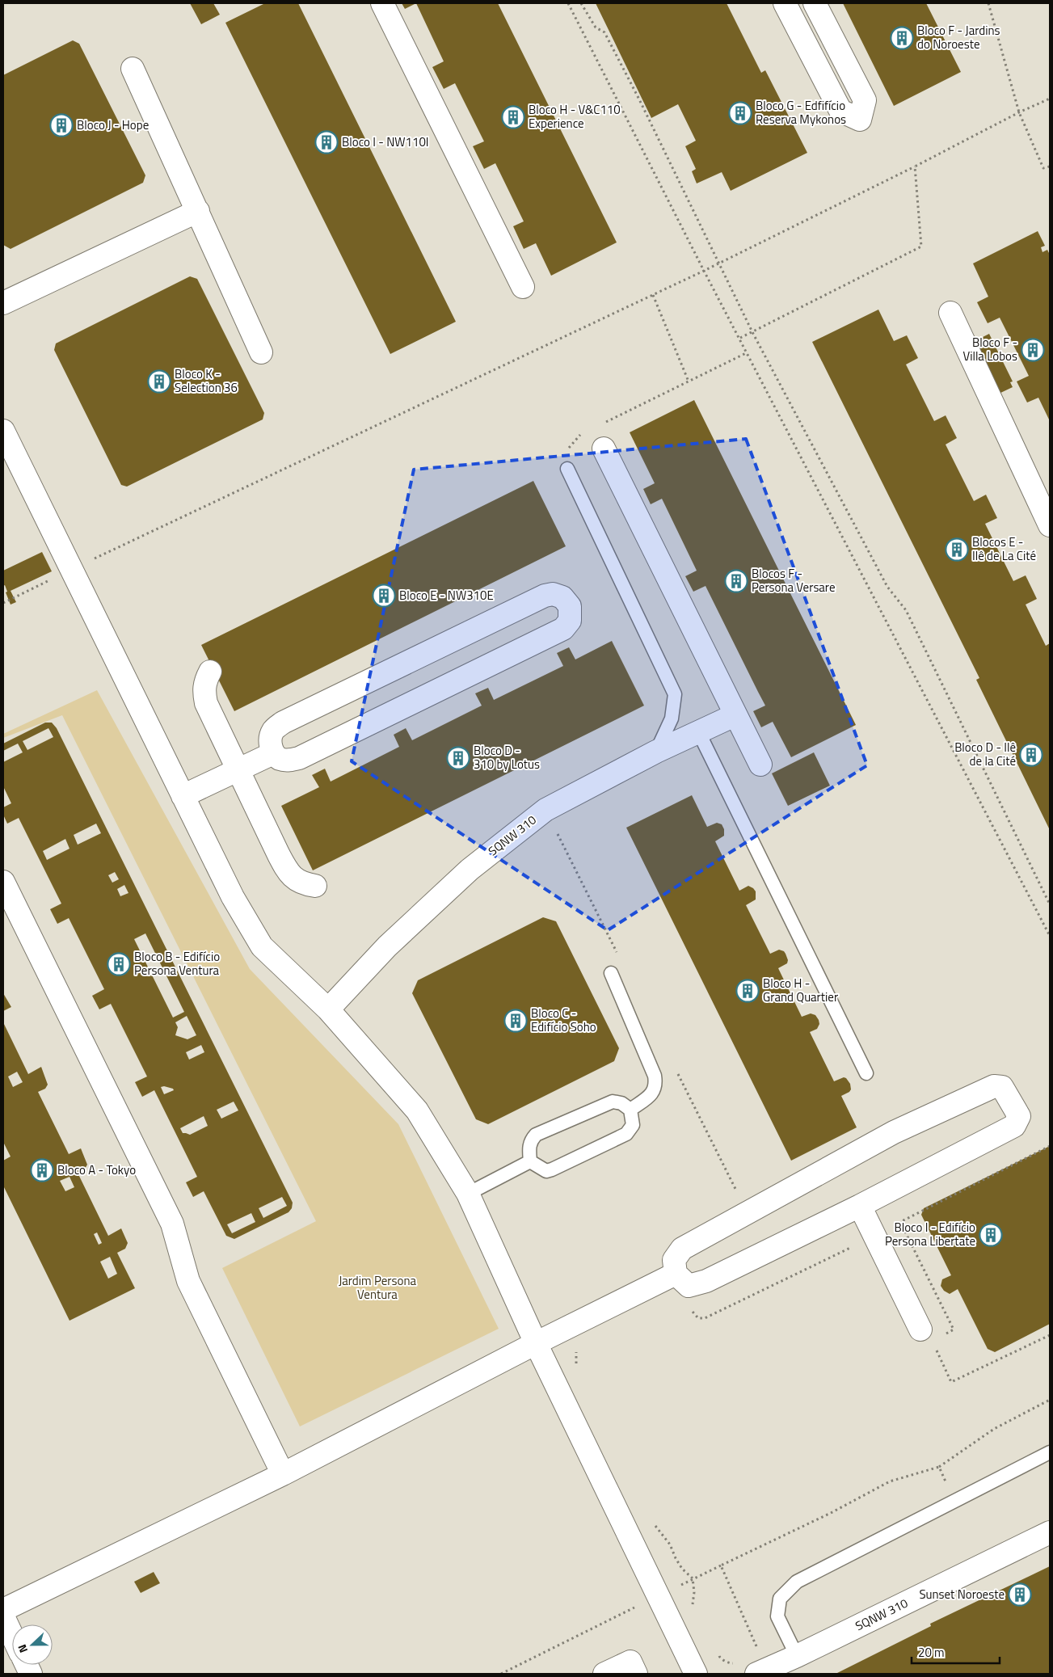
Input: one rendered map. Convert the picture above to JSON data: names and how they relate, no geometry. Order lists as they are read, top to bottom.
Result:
{
  "streets": {
    "street": ["SQNW 310"]
  },
  "parks": ["Jardim Persona Ventura"],
  "places": {
    "building": [
      "Bloco F - Jardins do Noroeste",
      "Bloco G - Edfifício Reserva Mykonos",
      "Bloco H - V&C110 Experience",
      "Bloco J - Hope",
      "Bloco I - NW110I",
      "Bloco F - Villa Lobos",
      "Bloco K - Selection 36",
      "Blocos E - Ilê de La Cité",
      "Blocos F - Persona Versare",
      "Bloco E - NW310E",
      "Bloco D - Ilê de la Cité",
      "Bloco D - 310 by Lotus",
      "Bloco B - Edifício Persona Ventura",
      "Bloco H - Grand Quartier",
      "Bloco C - Edifício Soho",
      "Bloco A - Tokyo",
      "Bloco I - Edifício Persona Libertate",
      "Sunset Noroeste"
    ]
  },
  "scale_bar": "20 m",
  "north": "left"
}
